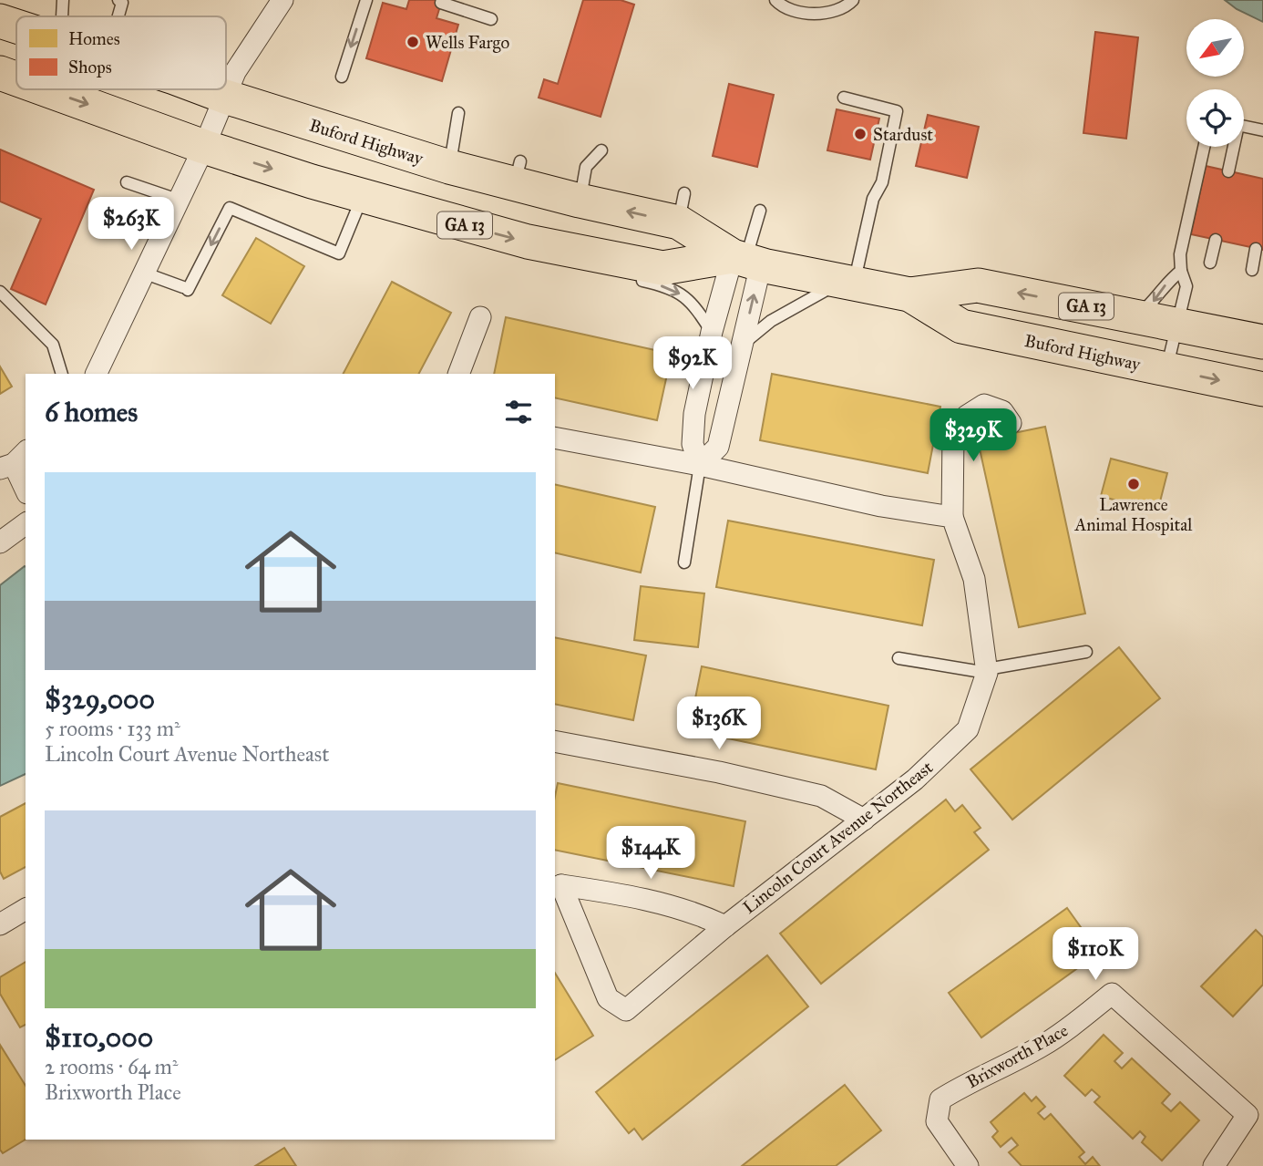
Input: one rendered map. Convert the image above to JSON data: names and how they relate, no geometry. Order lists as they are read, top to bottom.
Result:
{
  "streets": {
    "main road": ["Buford Highway", "GA 13"],
    "street": ["Lincoln Court Avenue Northeast", "Brixworth Place"]
  },
  "places": ["Wells Fargo", "Stardust", "Lawrence Animal Hospital"],
  "legend": ["Homes", "Shops"],
  "north": "bottom left",
  "page": {
    "price": [
      "$263K",
      "$92K",
      "$329K",
      "$136K",
      "$144K",
      "$110K"
    ],
    "heading": "6 homes",
    "list": [
      {
        "name": "$329,000",
        "note": "5 rooms · 133 m² · Lincoln Court Avenue Northeast"
      },
      {
        "name": "$110,000",
        "note": "2 rooms · 64 m² · Brixworth Place"
      }
    ]
  }
}
